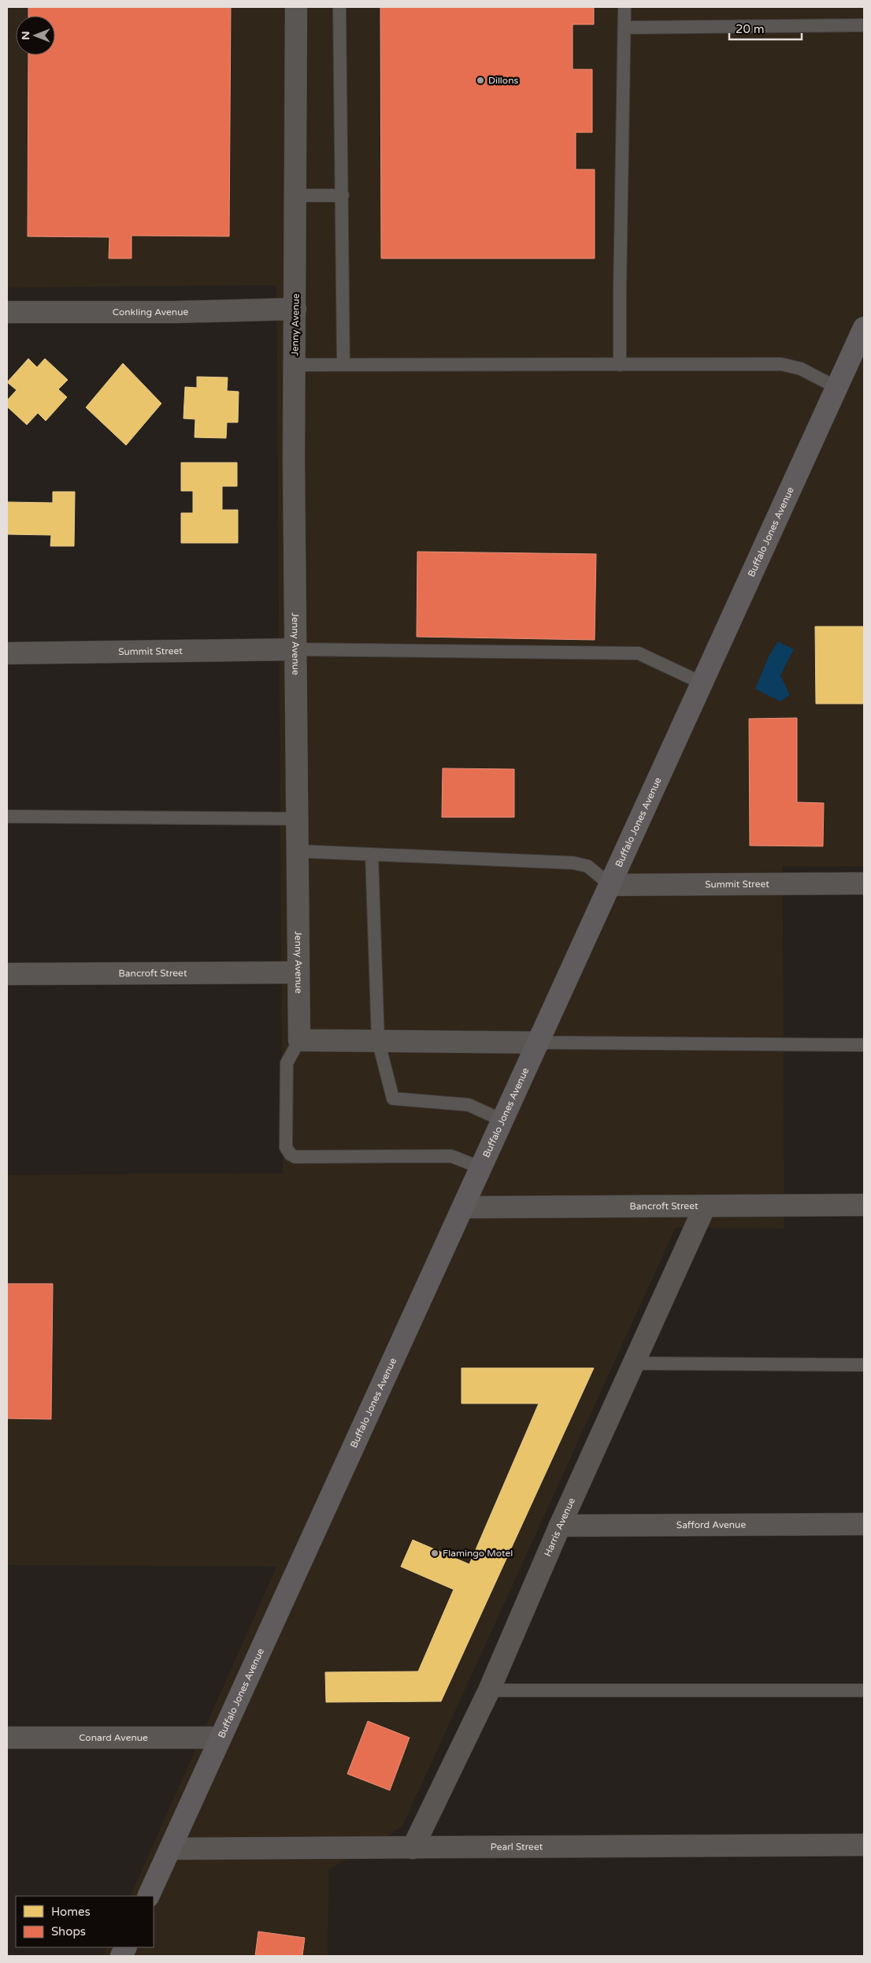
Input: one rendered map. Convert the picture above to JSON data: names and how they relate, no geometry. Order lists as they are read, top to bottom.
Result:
{
  "streets": {
    "main road": ["Buffalo Jones Avenue"],
    "street": [
      "Conkling Avenue",
      "Jenny Avenue",
      "Summit Street",
      "Bancroft Street",
      "Safford Avenue",
      "Harris Avenue",
      "Conard Avenue",
      "Pearl Street"
    ]
  },
  "crossings": [
    ["Conkling Avenue", "Jenny Avenue"],
    ["Jenny Avenue", "Summit Street"],
    ["Jenny Avenue", "Bancroft Street"],
    ["Buffalo Jones Avenue", "Summit Street"],
    ["Buffalo Jones Avenue", "Bancroft Street"],
    ["Buffalo Jones Avenue", "Conard Avenue"],
    ["Buffalo Jones Avenue", "Pearl Street"],
    ["Bancroft Street", "Harris Avenue"],
    ["Safford Avenue", "Harris Avenue"],
    ["Harris Avenue", "Pearl Street"]
  ],
  "places": ["Dillons", "Flamingo Motel"],
  "legend": ["Homes", "Shops"],
  "scale_bar": "20 m",
  "north": "left"
}
